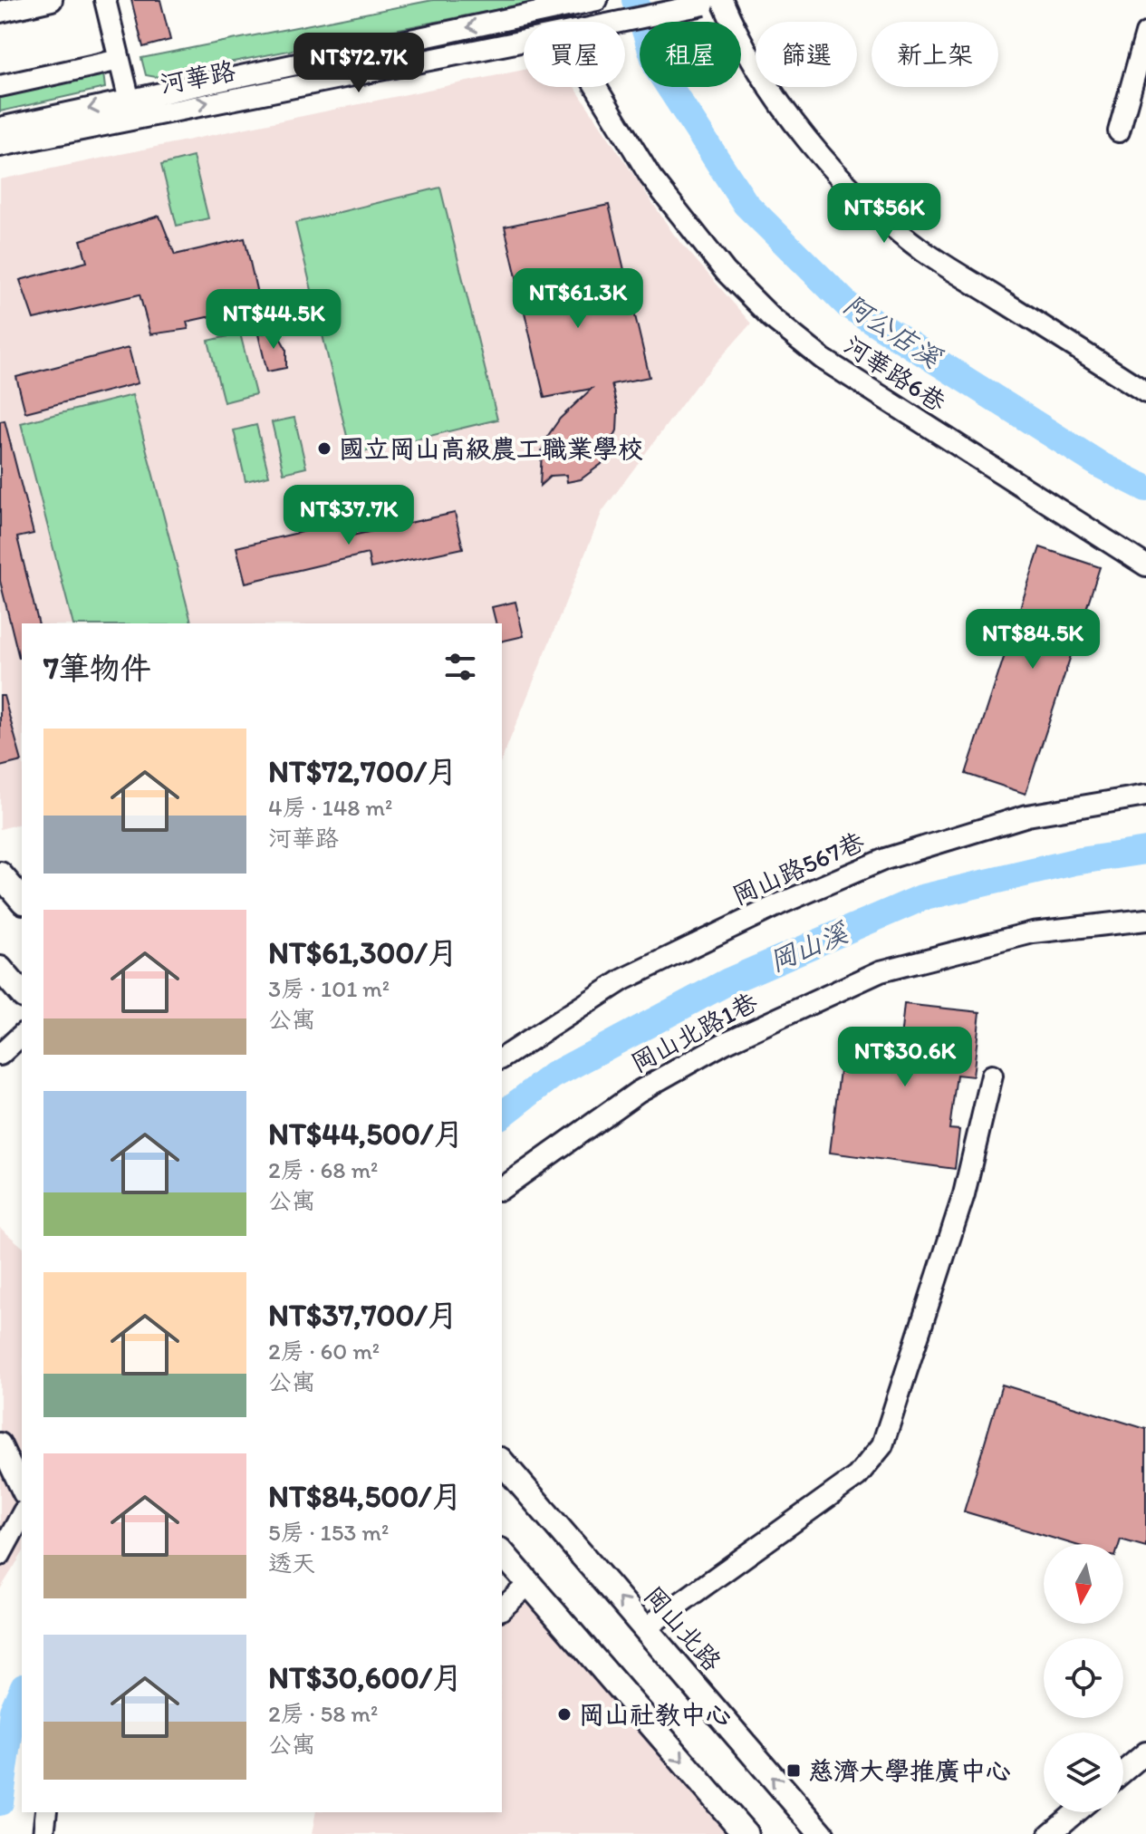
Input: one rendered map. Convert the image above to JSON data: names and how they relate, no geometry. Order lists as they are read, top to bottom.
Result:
{
  "streets": {
    "main road": ["岡山北路"],
    "street": [
      "河華路",
      "河華路6巷",
      "岡山路567巷",
      "岡山北路1巷"
    ]
  },
  "water": ["阿公店溪", "岡山溪"],
  "places": {
    "other": ["國立岡山高級農工職業學校", "岡山社教中心"],
    "transit": ["慈濟大學推廣中心"]
  },
  "north": "bottom",
  "page": {
    "chip": [
      "買屋",
      "租屋",
      "篩選",
      "新上架"
    ],
    "price": [
      "NT$72.7K",
      "NT$56K",
      "NT$61.3K",
      "NT$44.5K",
      "NT$37.7K",
      "NT$84.5K",
      "NT$30.6K"
    ],
    "heading": "7筆物件",
    "list": [
      {
        "name": "NT$72,700/月",
        "note": "4房 · 148 m² · 河華路"
      },
      {
        "name": "NT$61,300/月",
        "note": "3房 · 101 m² · 公寓"
      },
      {
        "name": "NT$44,500/月",
        "note": "2房 · 68 m² · 公寓"
      },
      {
        "name": "NT$37,700/月",
        "note": "2房 · 60 m² · 公寓"
      },
      {
        "name": "NT$84,500/月",
        "note": "5房 · 153 m² · 透天"
      },
      {
        "name": "NT$30,600/月",
        "note": "2房 · 58 m² · 公寓"
      }
    ]
  }
}
